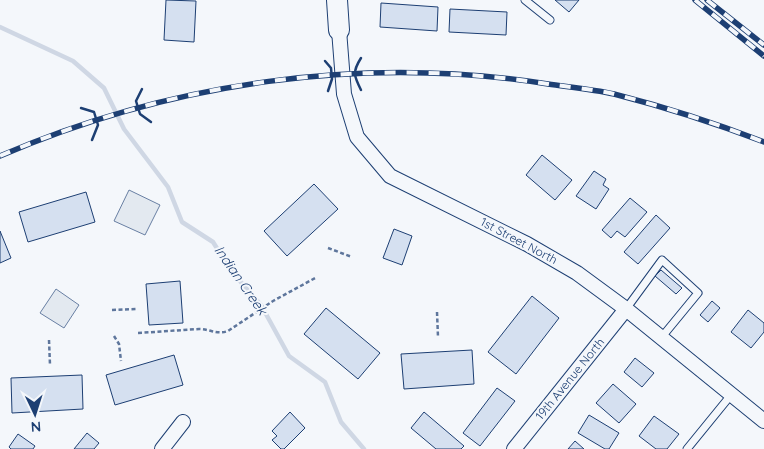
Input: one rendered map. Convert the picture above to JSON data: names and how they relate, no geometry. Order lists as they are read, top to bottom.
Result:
{
  "streets": {
    "street": ["1st Street North", "19th Avenue North"]
  },
  "crossings": [
    ["1st Street North", "19th Avenue North"]
  ],
  "water": ["Indian Creek"],
  "north": "bottom"
}
